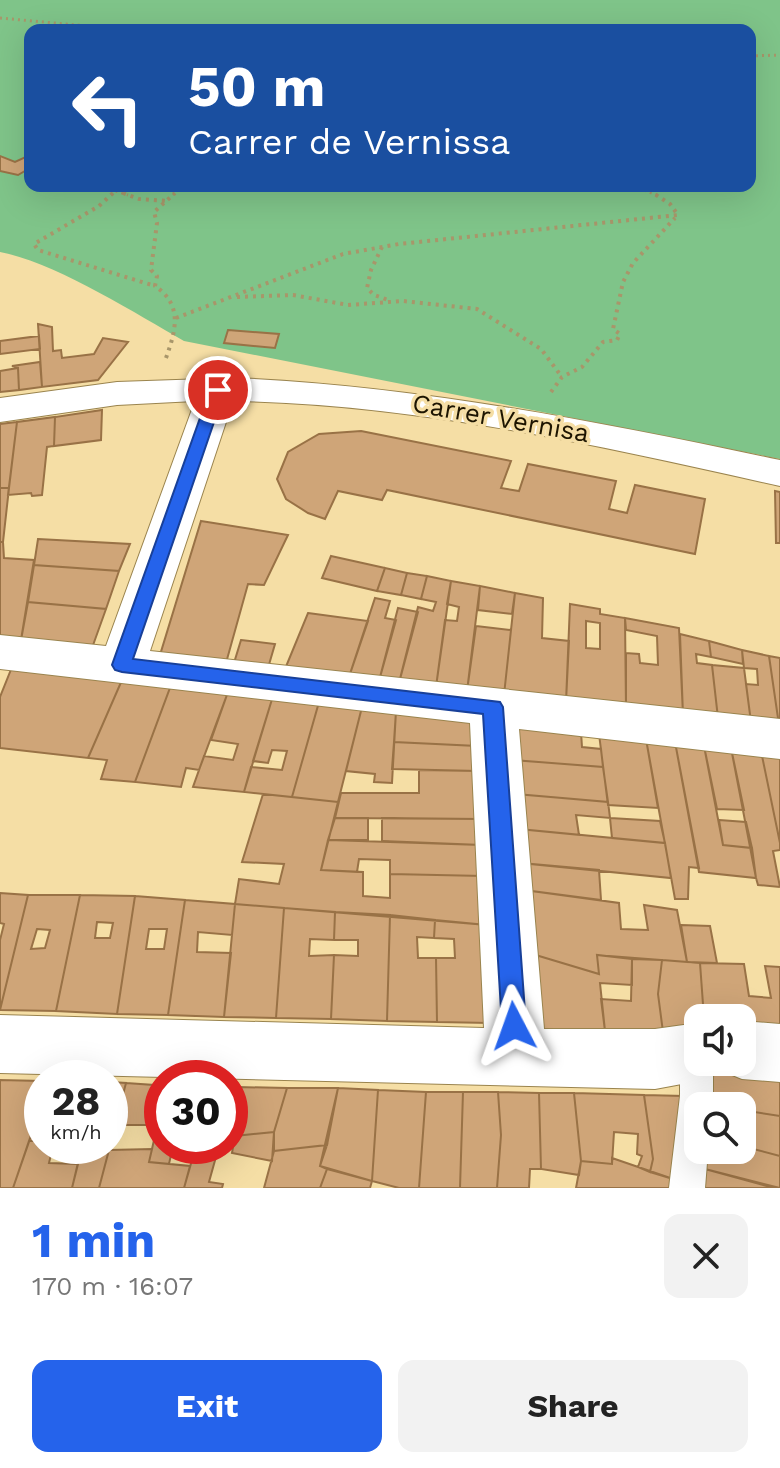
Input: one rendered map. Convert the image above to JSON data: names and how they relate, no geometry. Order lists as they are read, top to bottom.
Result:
{
  "streets": {
    "street": ["Carrer Vernisa"]
  },
  "page": {
    "turn": ["50 m", "Carrer de Vernissa"],
    "speed": "28 km/h",
    "limit": "30",
    "heading": ["1 min", "170 m · 16:07"],
    "buttons": ["Exit", "Share"]
  }
}
